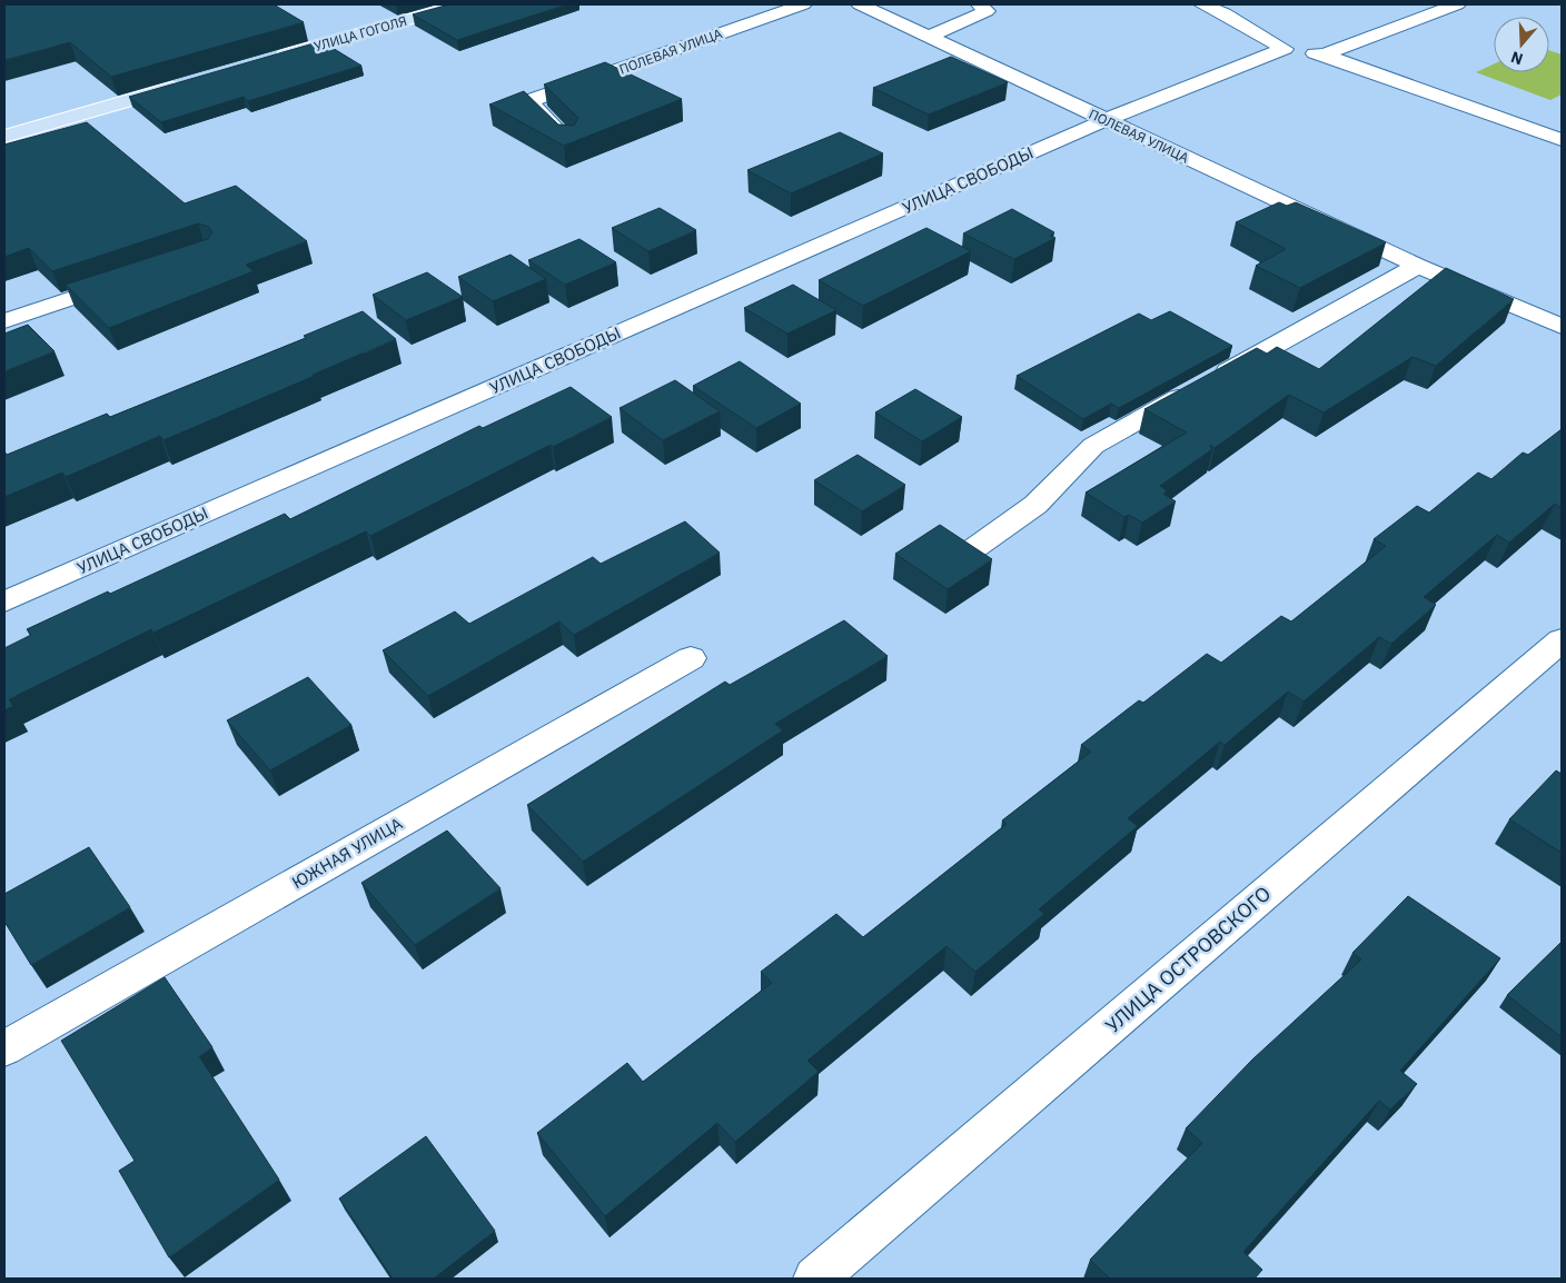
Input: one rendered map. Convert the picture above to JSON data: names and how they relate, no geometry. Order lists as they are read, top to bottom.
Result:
{
  "streets": {
    "main road": ["УЛИЦА ГОГОЛЯ"],
    "street": [
      "ПОЛЕВАЯ УЛИЦА",
      "УЛИЦА СВОБОДЫ",
      "ЮЖНАЯ УЛИЦА",
      "УЛИЦА ОСТРОВСКОГО"
    ]
  },
  "crossings": [
    ["ПОЛЕВАЯ УЛИЦА", "УЛИЦА СВОБОДЫ"]
  ],
  "north": "bottom"
}
